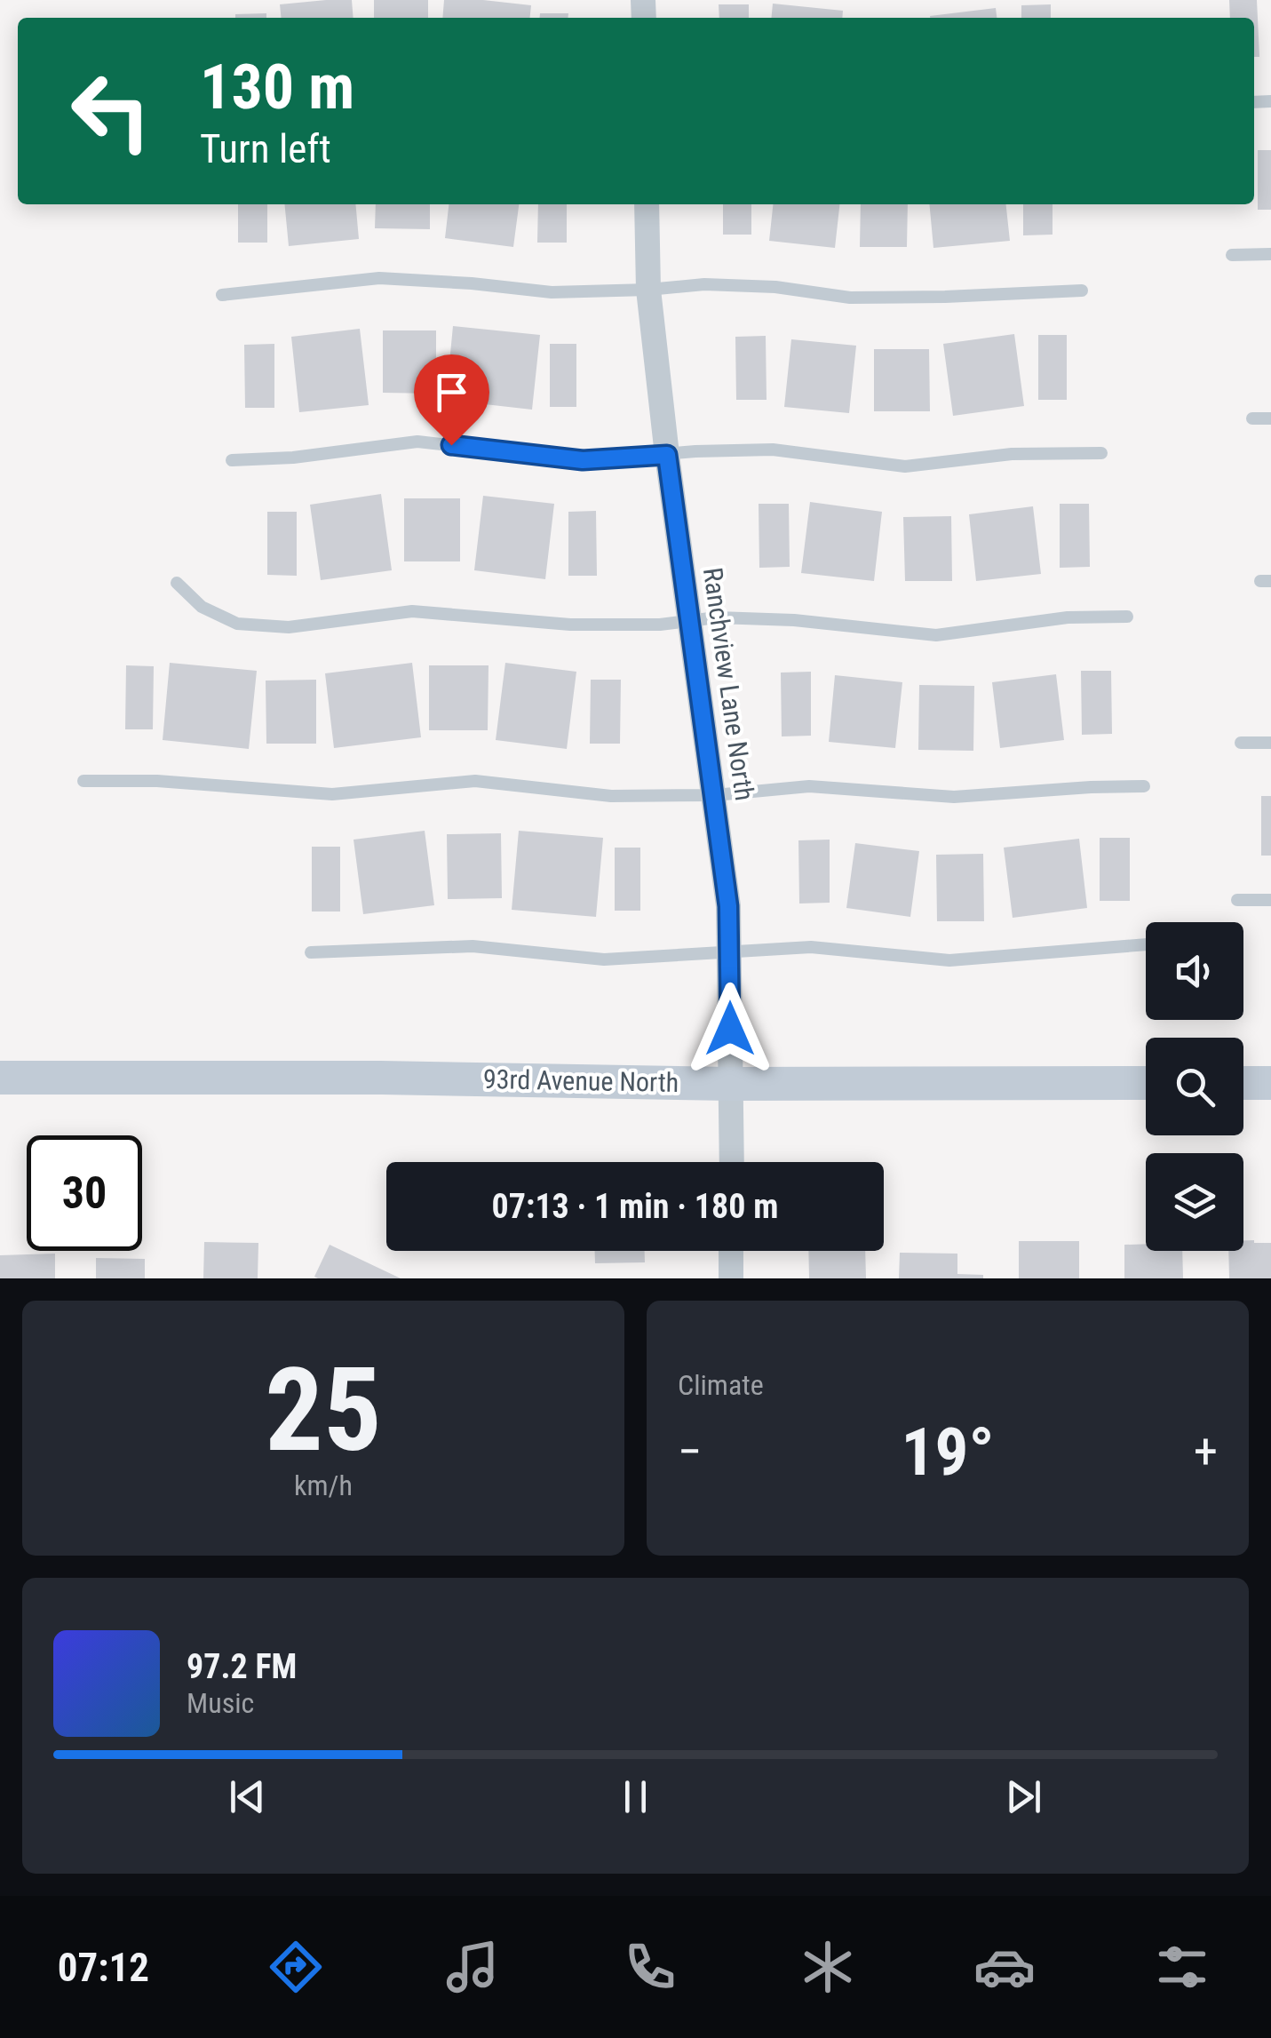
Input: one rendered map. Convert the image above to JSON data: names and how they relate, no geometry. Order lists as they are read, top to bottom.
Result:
{
  "streets": {
    "main road": ["93rd Avenue North"],
    "street": ["Ranchview Lane North"]
  },
  "crossings": [
    ["Ranchview Lane North", "93rd Avenue North"]
  ],
  "page": {
    "turn": ["130 m", "Turn left"],
    "limit": "30",
    "trip": "07:13 · 1 min · 180 m",
    "tile": [
      ["25", "km/h"],
      "Climate"
    ],
    "heat": ["−", "19°", "+"],
    "song": ["97.2 FM", "Music"],
    "tabs": "07:12"
  }
}
